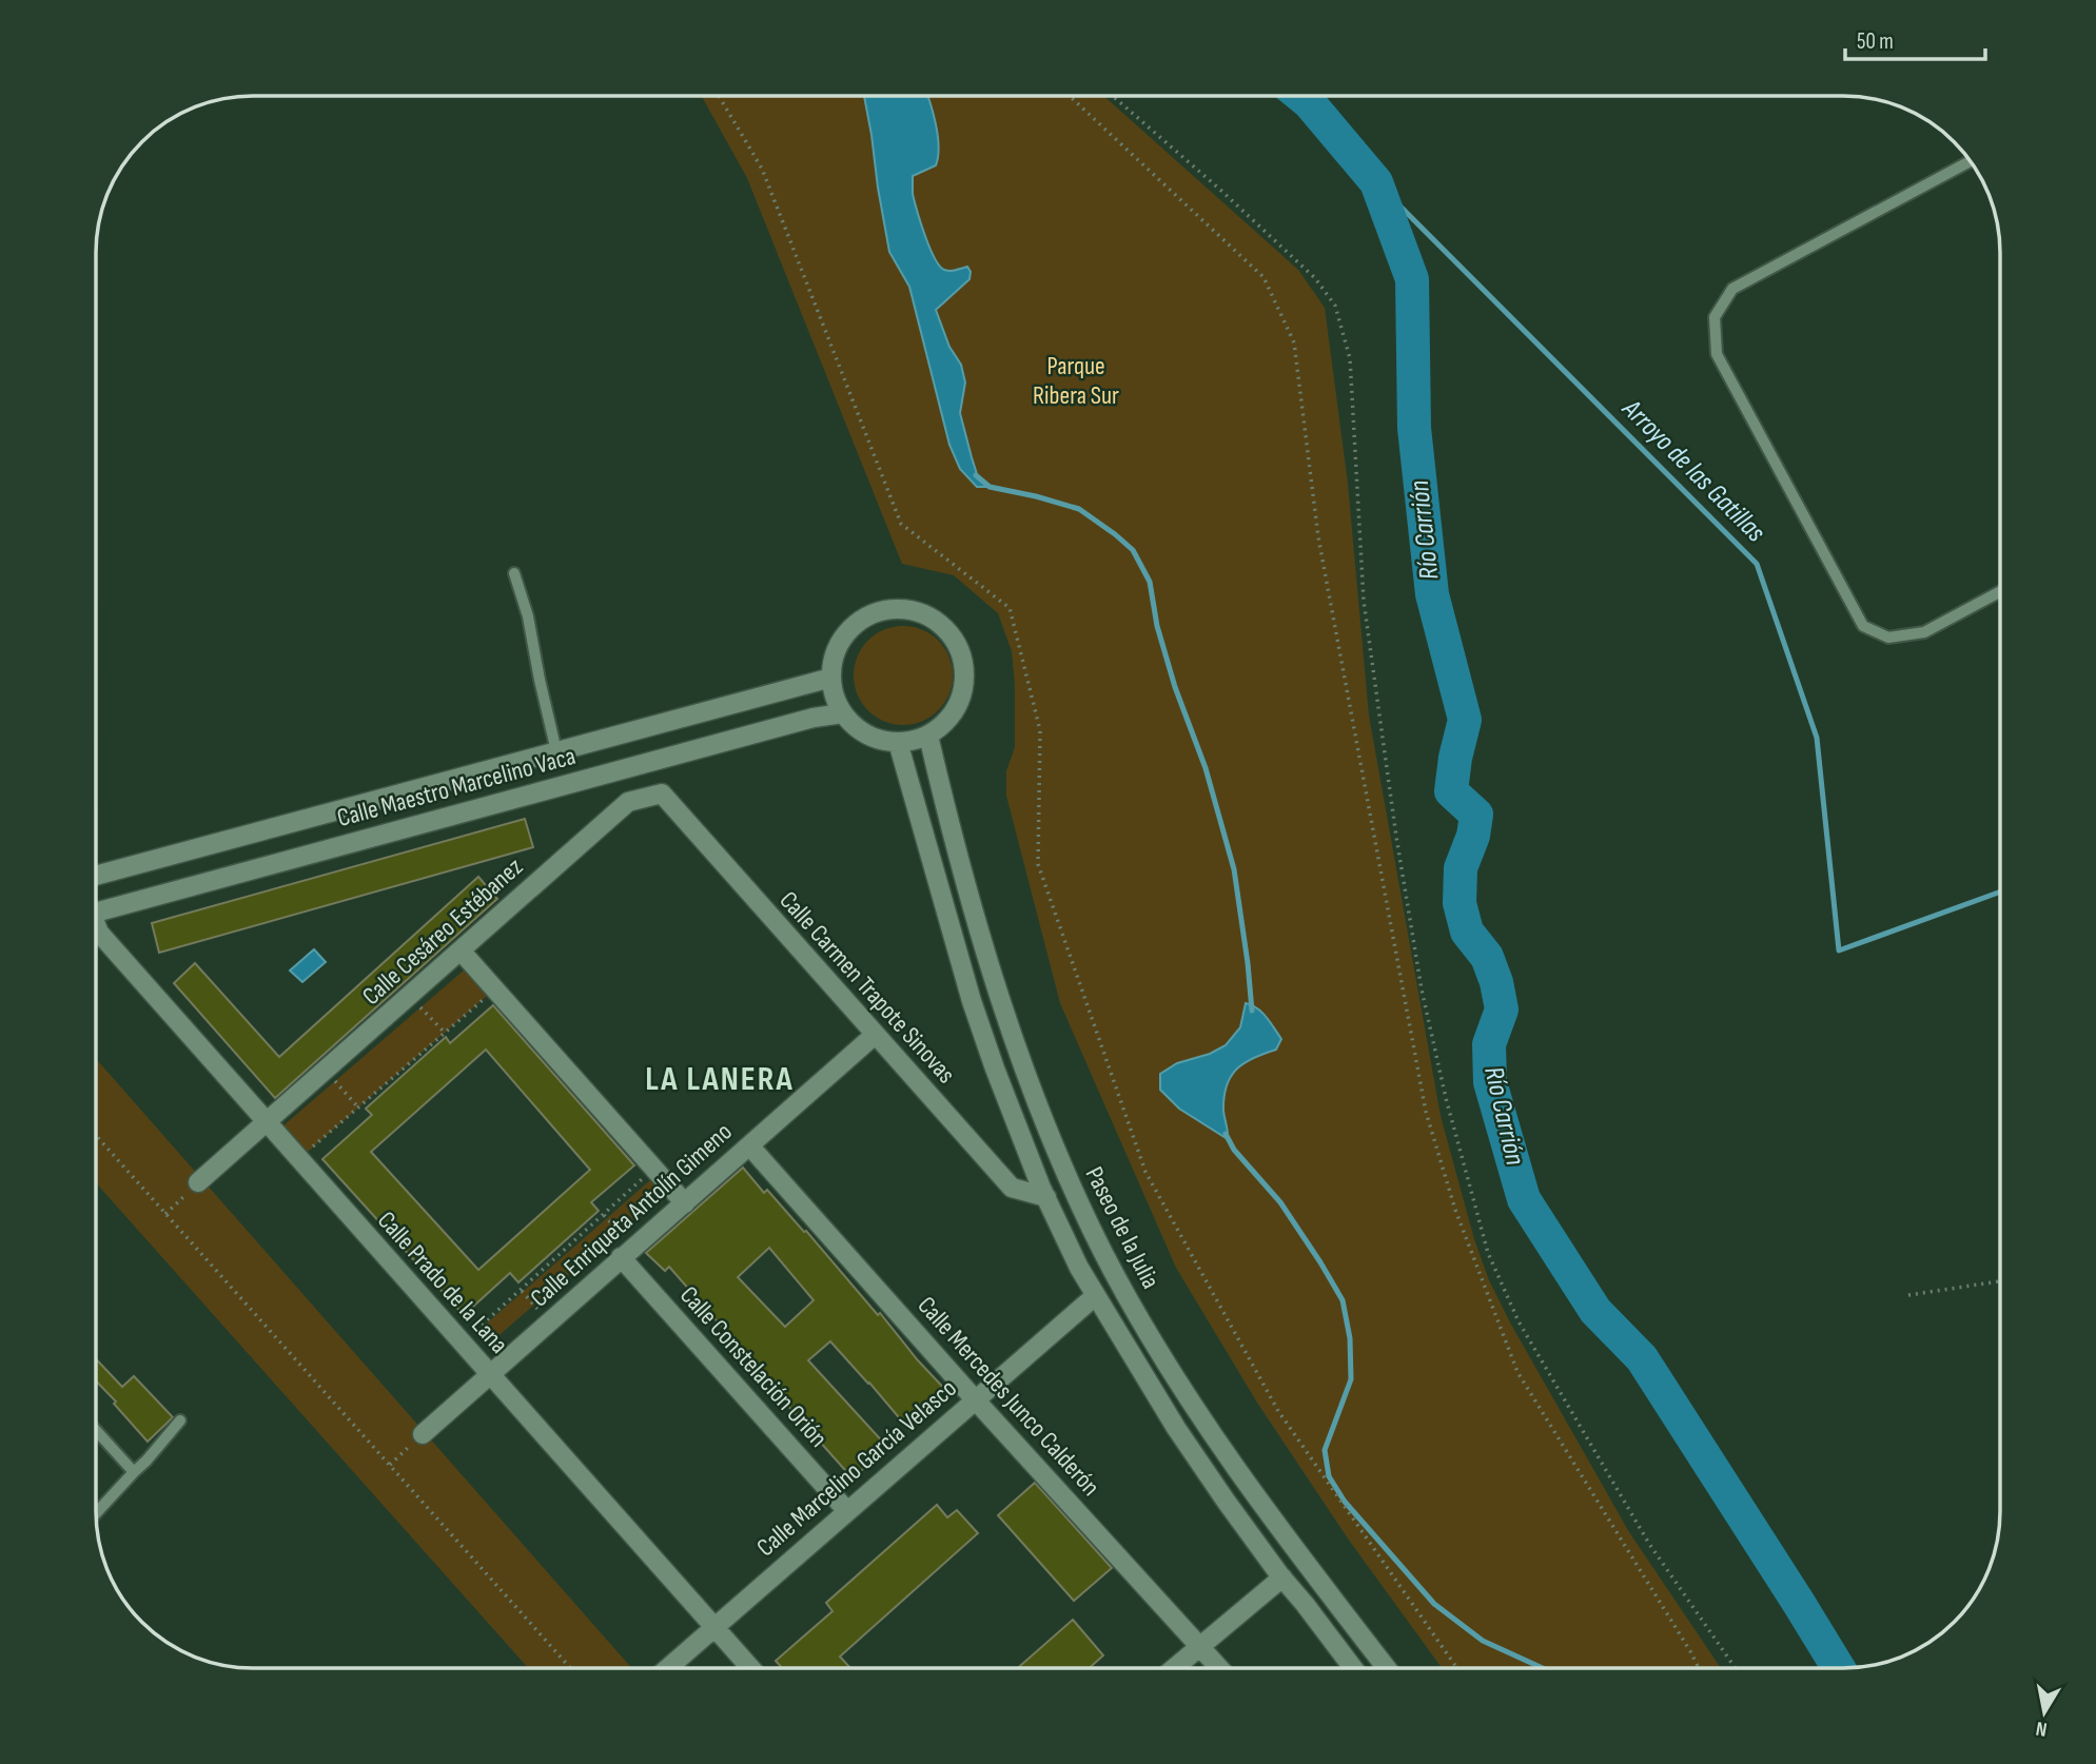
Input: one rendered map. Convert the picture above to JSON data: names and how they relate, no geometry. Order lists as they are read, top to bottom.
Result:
{
  "streets": {
    "street": [
      "Calle Maestro Marcelino Vaca",
      "Calle Cesáreo Estébanez",
      "Calle Carmen Trapote Sinovas",
      "Calle Enriqueta Antolín Gimeno",
      "Paseo de la Julia",
      "Calle Prado de la Lana",
      "Calle Constelación Orión",
      "Calle Mercedes Junco Calderón",
      "Calle Marcelino García Velasco"
    ]
  },
  "crossings": [
    ["Calle Maestro Marcelino Vaca", "Paseo de la Julia"],
    ["Calle Cesáreo Estébanez", "Calle Carmen Trapote Sinovas"],
    ["Calle Cesáreo Estébanez", "Calle Prado de la Lana"],
    ["Calle Carmen Trapote Sinovas", "Calle Enriqueta Antolín Gimeno"],
    ["Calle Carmen Trapote Sinovas", "Paseo de la Julia"],
    ["Calle Enriqueta Antolín Gimeno", "Calle Prado de la Lana"],
    ["Calle Enriqueta Antolín Gimeno", "Calle Constelación Orión"],
    ["Calle Enriqueta Antolín Gimeno", "Calle Mercedes Junco Calderón"],
    ["Paseo de la Julia", "Calle Marcelino García Velasco"],
    ["Calle Prado de la Lana", "Calle Marcelino García Velasco"],
    ["Calle Constelación Orión", "Calle Marcelino García Velasco"],
    ["Calle Mercedes Junco Calderón", "Calle Marcelino García Velasco"]
  ],
  "districts": ["LA LANERA"],
  "water": ["Arroyo de las Gatillas", "Río Carrión"],
  "parks": ["Parque Ribera Sur"],
  "scale_bar": "50 m",
  "north": "bottom"
}
